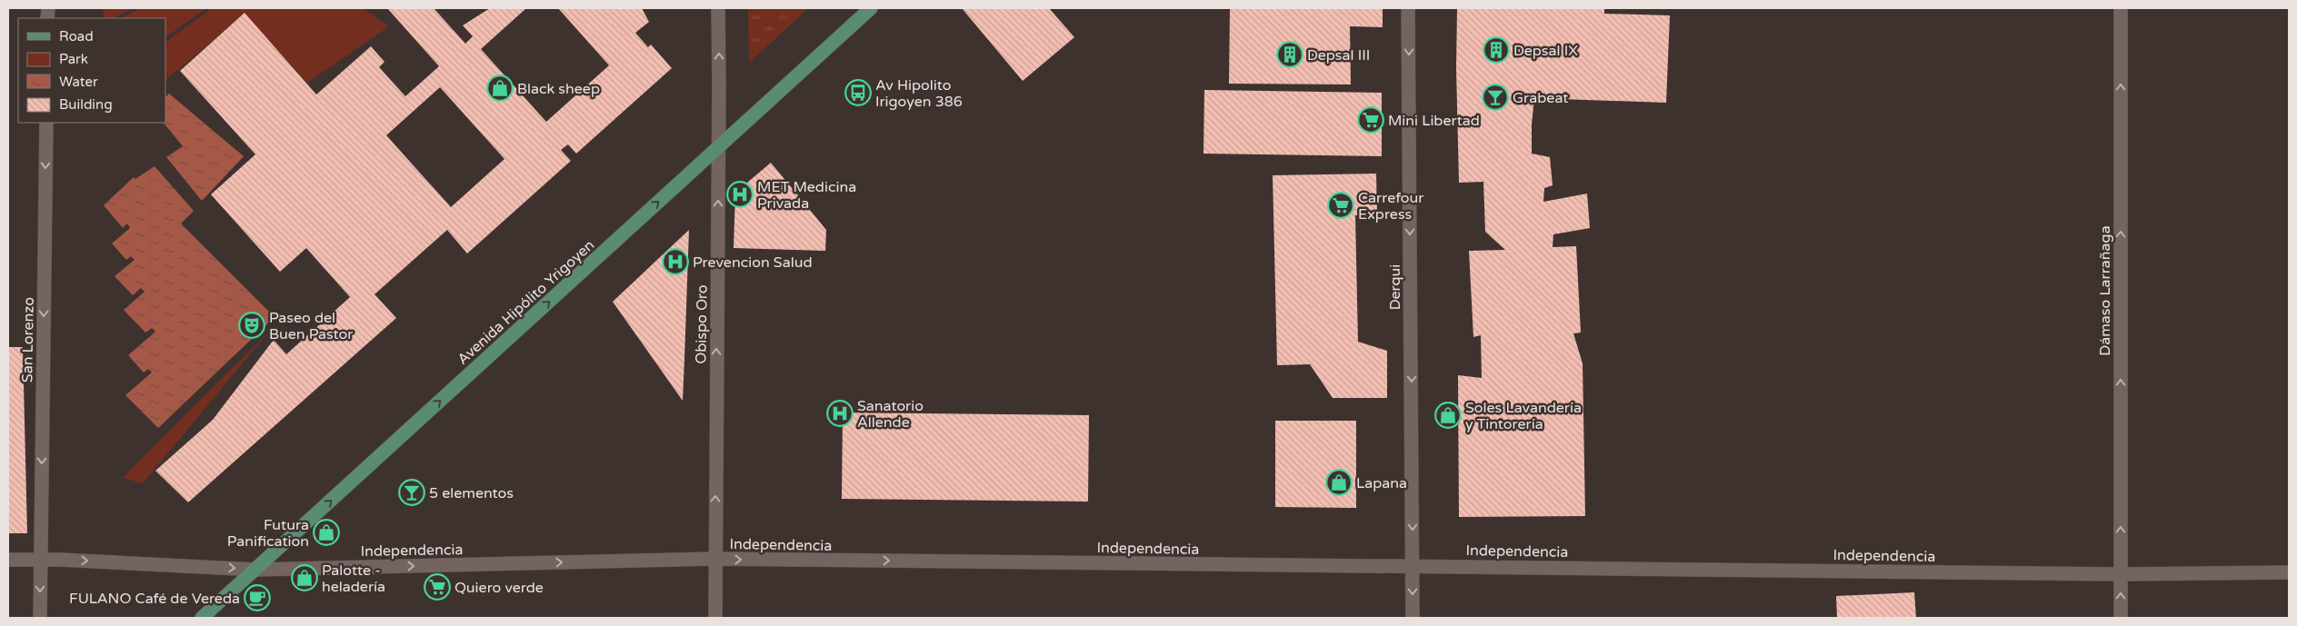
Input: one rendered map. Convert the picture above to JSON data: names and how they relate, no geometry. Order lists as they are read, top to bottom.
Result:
{
  "streets": {
    "main road": ["Avenida Hipólito Yrigoyen"],
    "street": [
      "Derqui",
      "Dámaso Larrañaga",
      "Obispo Oro",
      "San Lorenzo",
      "Independencia"
    ]
  },
  "crossings": [
    ["Derqui", "Independencia"],
    ["Dámaso Larrañaga", "Independencia"],
    ["Avenida Hipólito Yrigoyen", "Obispo Oro"],
    ["Avenida Hipólito Yrigoyen", "Independencia"],
    ["Obispo Oro", "Independencia"],
    ["San Lorenzo", "Independencia"]
  ],
  "one_way": [
    "Derqui",
    "Dámaso Larrañaga",
    "Avenida Hipólito Yrigoyen",
    "Obispo Oro",
    "San Lorenzo",
    "Independencia"
  ],
  "places": {
    "building": ["Depsal IX", "Depsal III"],
    "shop": [
      "Black sheep",
      "Soles Lavandería y Tintorería",
      "Lapana",
      "Futura Panification",
      "Palotte - heladería"
    ],
    "bus stop": ["Av Hipolito Irigoyen 386"],
    "bar": ["Grabeat", "5 elementos"],
    "supermarket": ["Mini Libertad", "Carrefour Express", "Quiero verde"],
    "hospital": ["MET Medicina Privada", "Prevencion Salud", "Sanatorio Allende"],
    "theatre": ["Paseo del Buen Pastor"],
    "cafe": ["FULANO Café de Vereda"]
  },
  "legend": [
    "Road",
    "Park",
    "Water",
    "Building"
  ]
}
